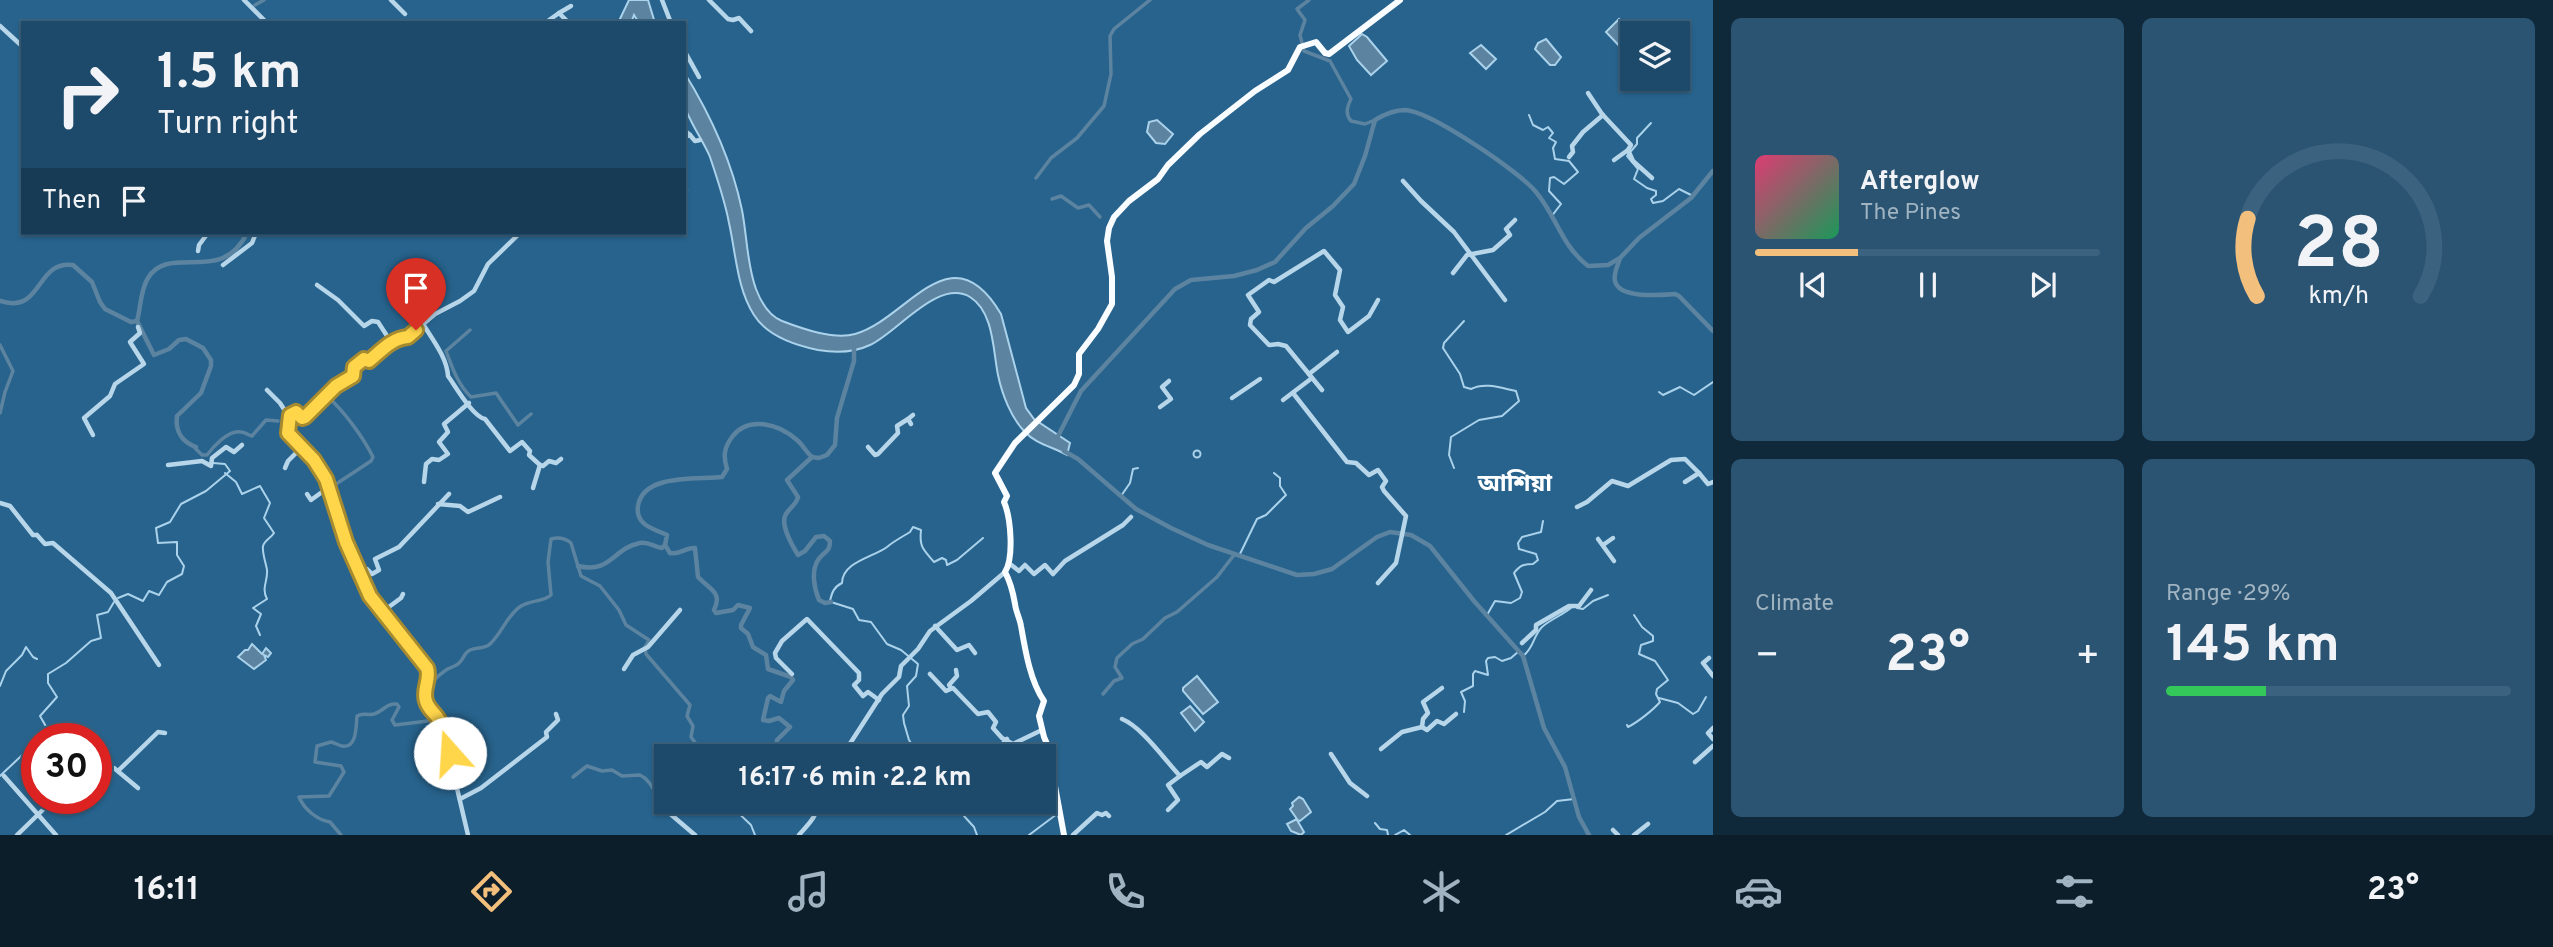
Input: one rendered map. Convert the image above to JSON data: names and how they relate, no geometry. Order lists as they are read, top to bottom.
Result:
{
  "districts": ["আশিয়া"],
  "page": {
    "turn": ["1.5 km", "Turn right"],
    "song": ["Afterglow", "The Pines"],
    "then": "Then",
    "tile": [
      "Climate",
      ["Range · 29%", "145 km"]
    ],
    "heat": ["−", "23°", "+"],
    "limit": "30",
    "trip": "16:17 · 6 min · 2.2 km",
    "tabs": ["16:11", "23°"],
    "gauge": ["28", "km/h"]
  }
}
